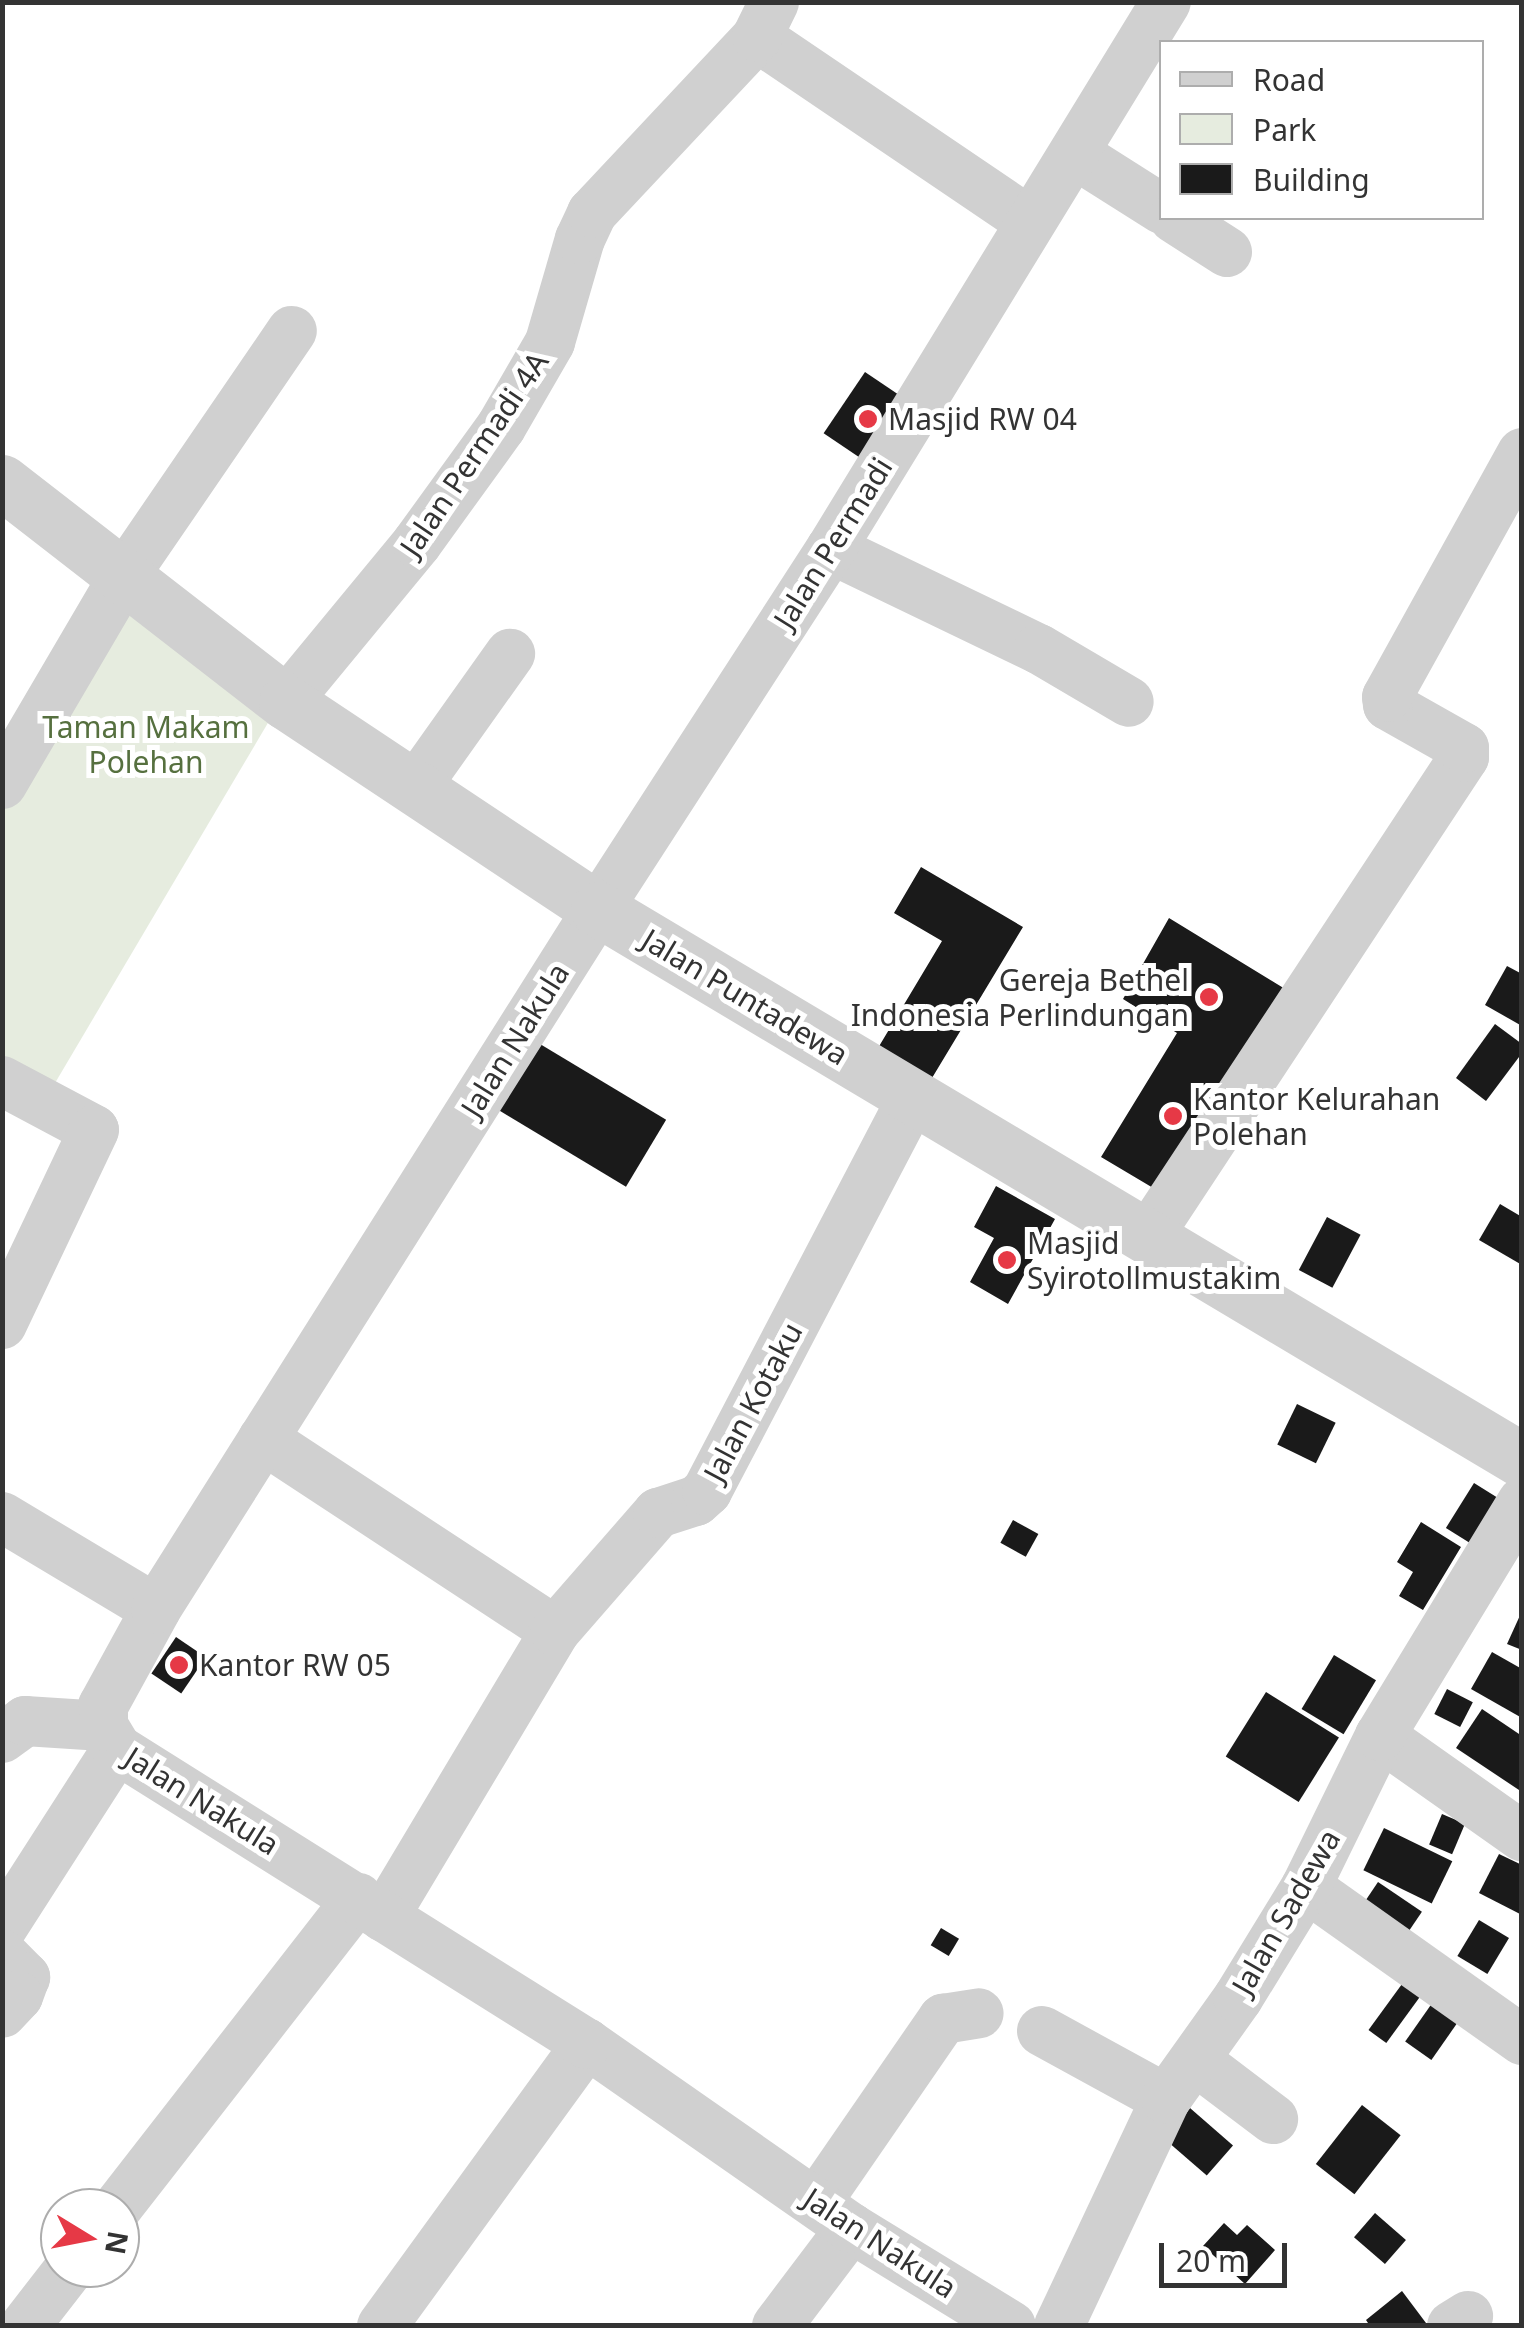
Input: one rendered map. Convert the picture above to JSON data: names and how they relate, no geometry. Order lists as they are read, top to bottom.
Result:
{
  "streets": {
    "street": [
      "Jalan Permadi 4A",
      "Jalan Permadi",
      "Jalan Puntadewa",
      "Jalan Nakula",
      "Jalan Kotaku",
      "Jalan Sadewa"
    ]
  },
  "crossings": [
    ["Jalan Permadi 4A", "Jalan Puntadewa"],
    ["Jalan Permadi", "Jalan Puntadewa"],
    ["Jalan Permadi", "Jalan Nakula"],
    ["Jalan Puntadewa", "Jalan Nakula"],
    ["Jalan Puntadewa", "Jalan Kotaku"],
    ["Jalan Puntadewa", "Jalan Sadewa"],
    ["Jalan Nakula", "Jalan Kotaku"]
  ],
  "parks": ["Taman Makam Polehan"],
  "places": [
    "Masjid RW 04",
    "Gereja Bethel Indonesia Perlindungan",
    "Kantor Kelurahan Polehan",
    "Masjid Syirotollmustakim",
    "Kantor RW 05"
  ],
  "legend": ["Road", "Park", "Building"],
  "scale_bar": "20 m",
  "north": "right"
}
